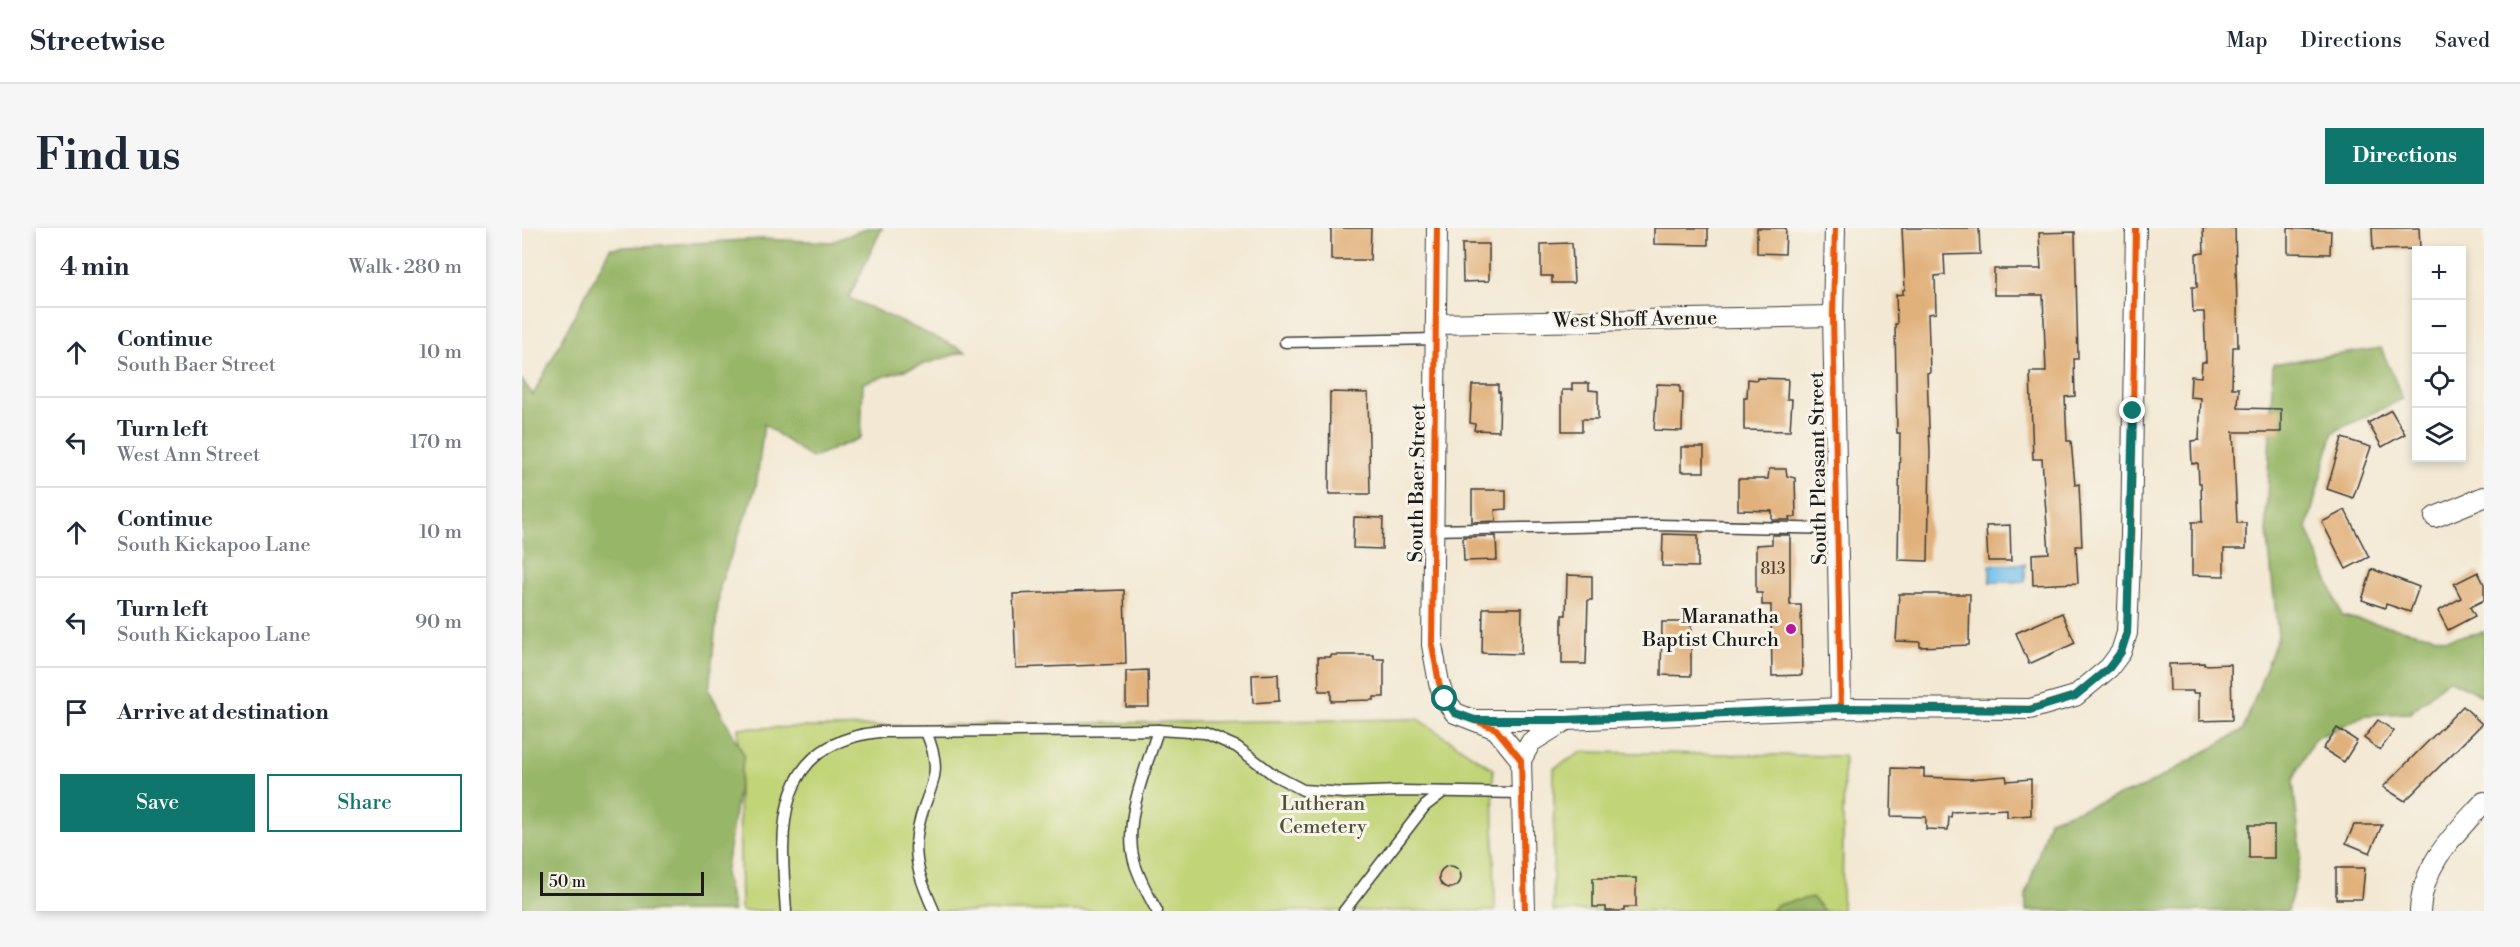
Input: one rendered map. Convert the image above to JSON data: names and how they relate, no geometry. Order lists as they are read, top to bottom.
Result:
{
  "streets": {
    "street": ["West Shoff Avenue", "South Pleasant Street", "South Baer Street"]
  },
  "crossings": [
    ["West Shoff Avenue", "South Pleasant Street"],
    ["West Shoff Avenue", "South Baer Street"]
  ],
  "parks": ["Lutheran Cemetery"],
  "places": ["Maranatha Baptist Church"],
  "house_numbers": ["813"],
  "scale_bar": "50 m",
  "page": {
    "header": "Streetwise",
    "nav": ["Map", "Directions", "Saved"],
    "buttons": [
      "Directions",
      ["Save", "Share"]
    ],
    "title": "Find us",
    "heading": ["4 min", "Walk · 280 m"],
    "map_buttons": ["+", "−"],
    "list": [
      ["Continue", "South Baer Street", "10 m"],
      ["Turn left", "West Ann Street", "170 m"],
      ["Continue", "South Kickapoo Lane", "10 m"],
      ["Turn left", "South Kickapoo Lane", "90 m"],
      "Arrive at destination"
    ],
    "scale": "50 m"
  }
}
